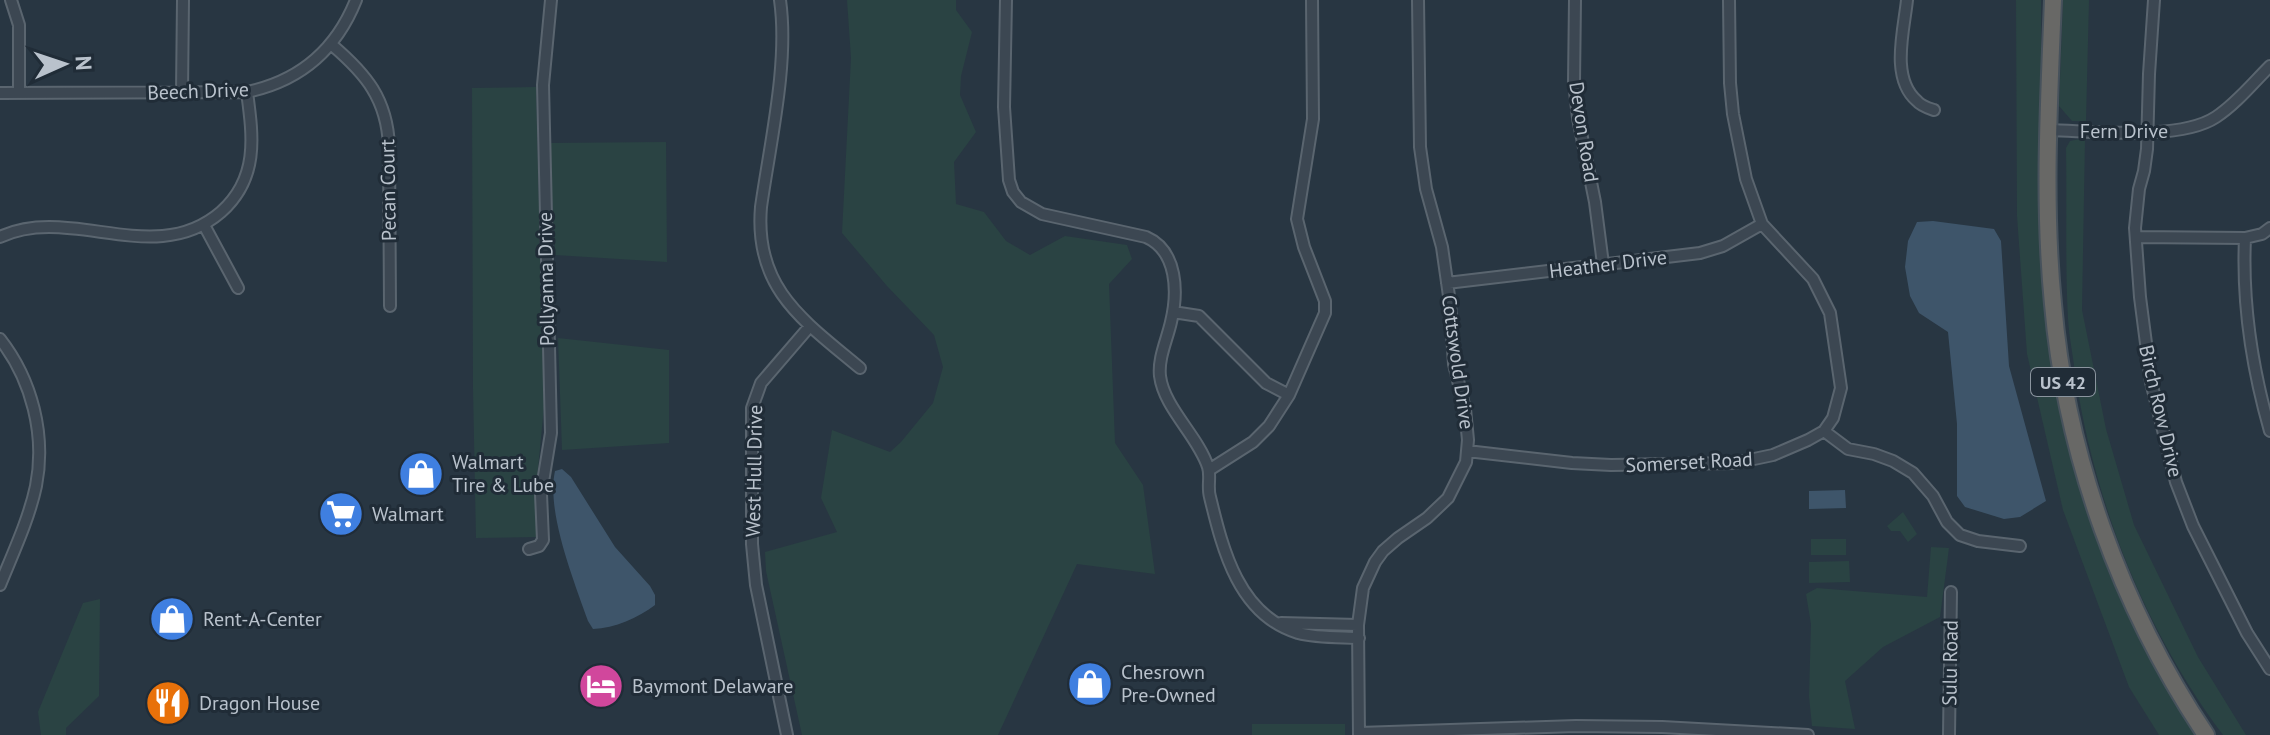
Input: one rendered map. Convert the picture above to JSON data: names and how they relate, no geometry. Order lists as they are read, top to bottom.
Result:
{
  "streets": {
    "highway": ["US 42"],
    "street": [
      "Beech Drive",
      "Fern Drive",
      "Devon Road",
      "Pecan Court",
      "Heather Drive",
      "Pollyanna Drive",
      "Cottswold Drive",
      "Birch Row Drive",
      "Somerset Road",
      "West Hull Drive",
      "Sulu Road"
    ]
  },
  "crossings": [
    ["Beech Drive", "Pecan Court"],
    ["Fern Drive", "US 42"],
    ["Fern Drive", "Birch Row Drive"],
    ["Devon Road", "Heather Drive"],
    ["Heather Drive", "Cottswold Drive"],
    ["Cottswold Drive", "Somerset Road"]
  ],
  "places": {
    "shop": ["Walmart Tire & Lube", "Rent-A-Center", "Chesrown Pre-Owned"],
    "supermarket": ["Walmart"],
    "hotel": ["Baymont Delaware"],
    "restaurant": ["Dragon House"]
  },
  "north": "right"
}
